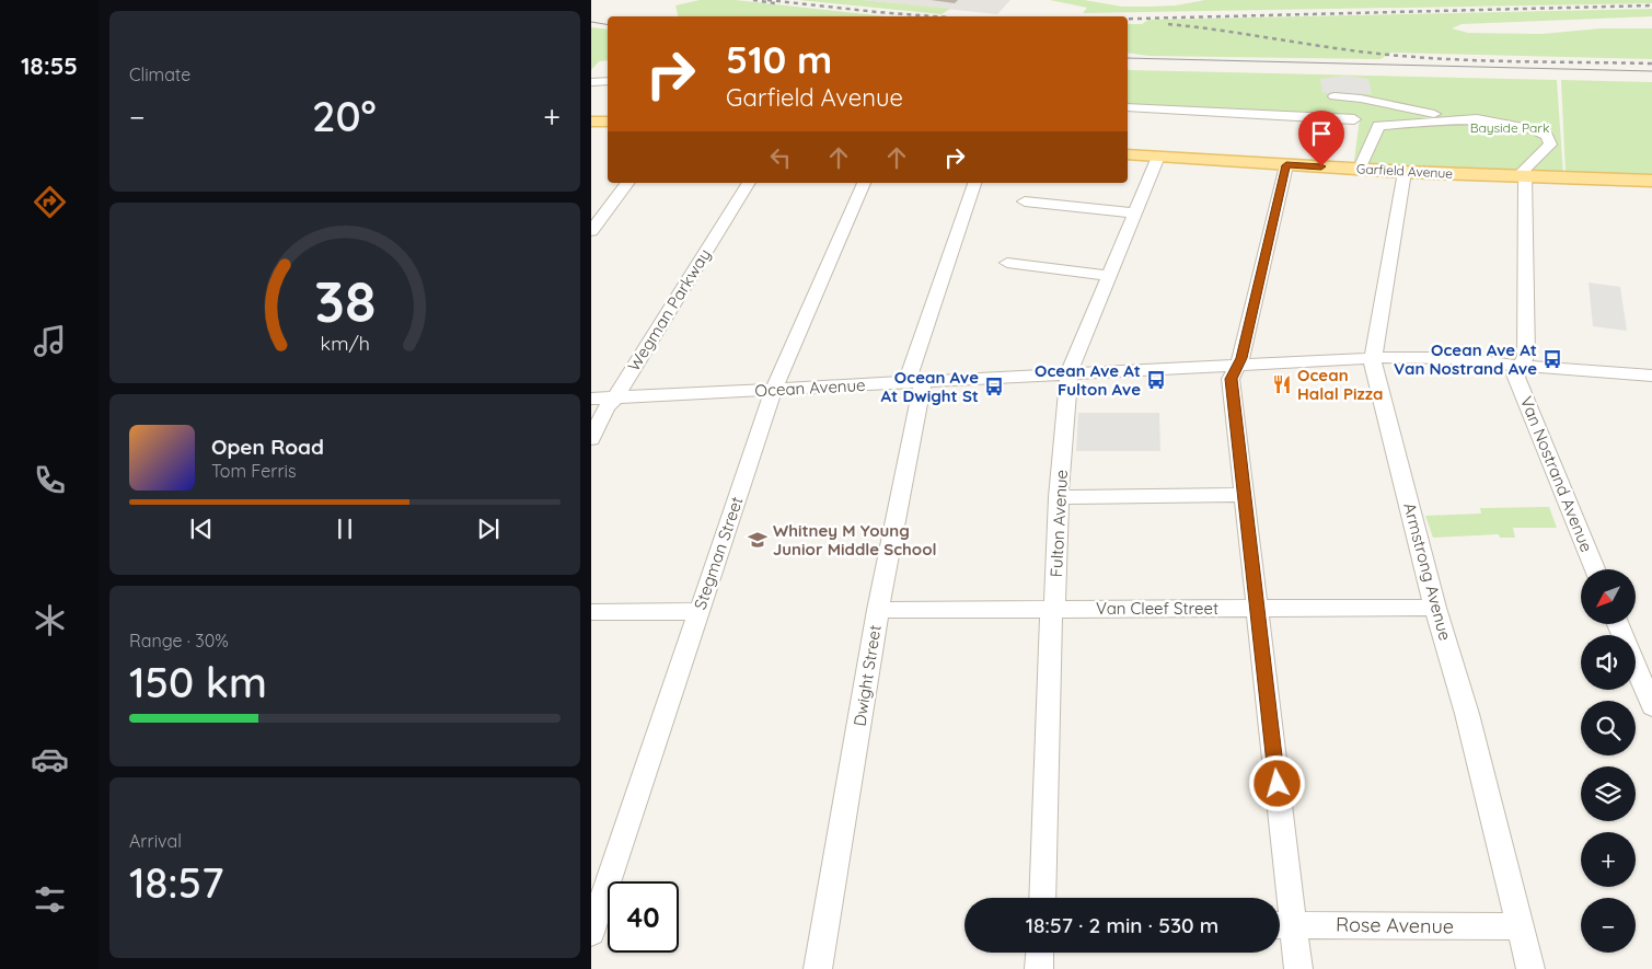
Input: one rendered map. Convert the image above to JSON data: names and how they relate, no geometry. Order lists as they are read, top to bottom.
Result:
{
  "streets": {
    "main road": ["Garfield Avenue"],
    "street": [
      "Wegman Parkway",
      "Ocean Avenue",
      "Van Nostrand Avenue",
      "Fulton Avenue",
      "Stegman Street",
      "Armstrong Avenue",
      "Van Cleef Street",
      "Dwight Street",
      "Rose Avenue"
    ]
  },
  "crossings": [
    ["Garfield Avenue", "Van Nostrand Avenue"],
    ["Garfield Avenue", "Fulton Avenue"],
    ["Garfield Avenue", "Armstrong Avenue"],
    ["Wegman Parkway", "Ocean Avenue"],
    ["Ocean Avenue", "Van Nostrand Avenue"],
    ["Ocean Avenue", "Fulton Avenue"],
    ["Ocean Avenue", "Stegman Street"],
    ["Ocean Avenue", "Armstrong Avenue"],
    ["Ocean Avenue", "Dwight Street"],
    ["Fulton Avenue", "Van Cleef Street"],
    ["Armstrong Avenue", "Van Cleef Street"],
    ["Armstrong Avenue", "Rose Avenue"],
    ["Van Cleef Street", "Dwight Street"]
  ],
  "parks": ["Bayside Park"],
  "places": {
    "bus stop": ["Ocean Ave At Van Nostrand Ave", "Ocean Ave At Fulton Ave", "Ocean Ave At Dwight St"],
    "restaurant": ["Ocean Halal Pizza"],
    "school or university": ["Whitney M Young Junior Middle School"]
  },
  "north": "bottom left",
  "page": {
    "tabs": "18:55",
    "tile": [
      "Climate",
      ["Range · 30%", "150 km"],
      ["Arrival", "18:57"]
    ],
    "turn": ["510 m", "Garfield Avenue"],
    "heat": ["−", "20°", "+"],
    "song": ["Open Road", "Tom Ferris"],
    "map_buttons": ["+", "−"],
    "limit": "40",
    "trip": "18:57 · 2 min · 530 m",
    "gauge": ["38", "km/h"]
  }
}
